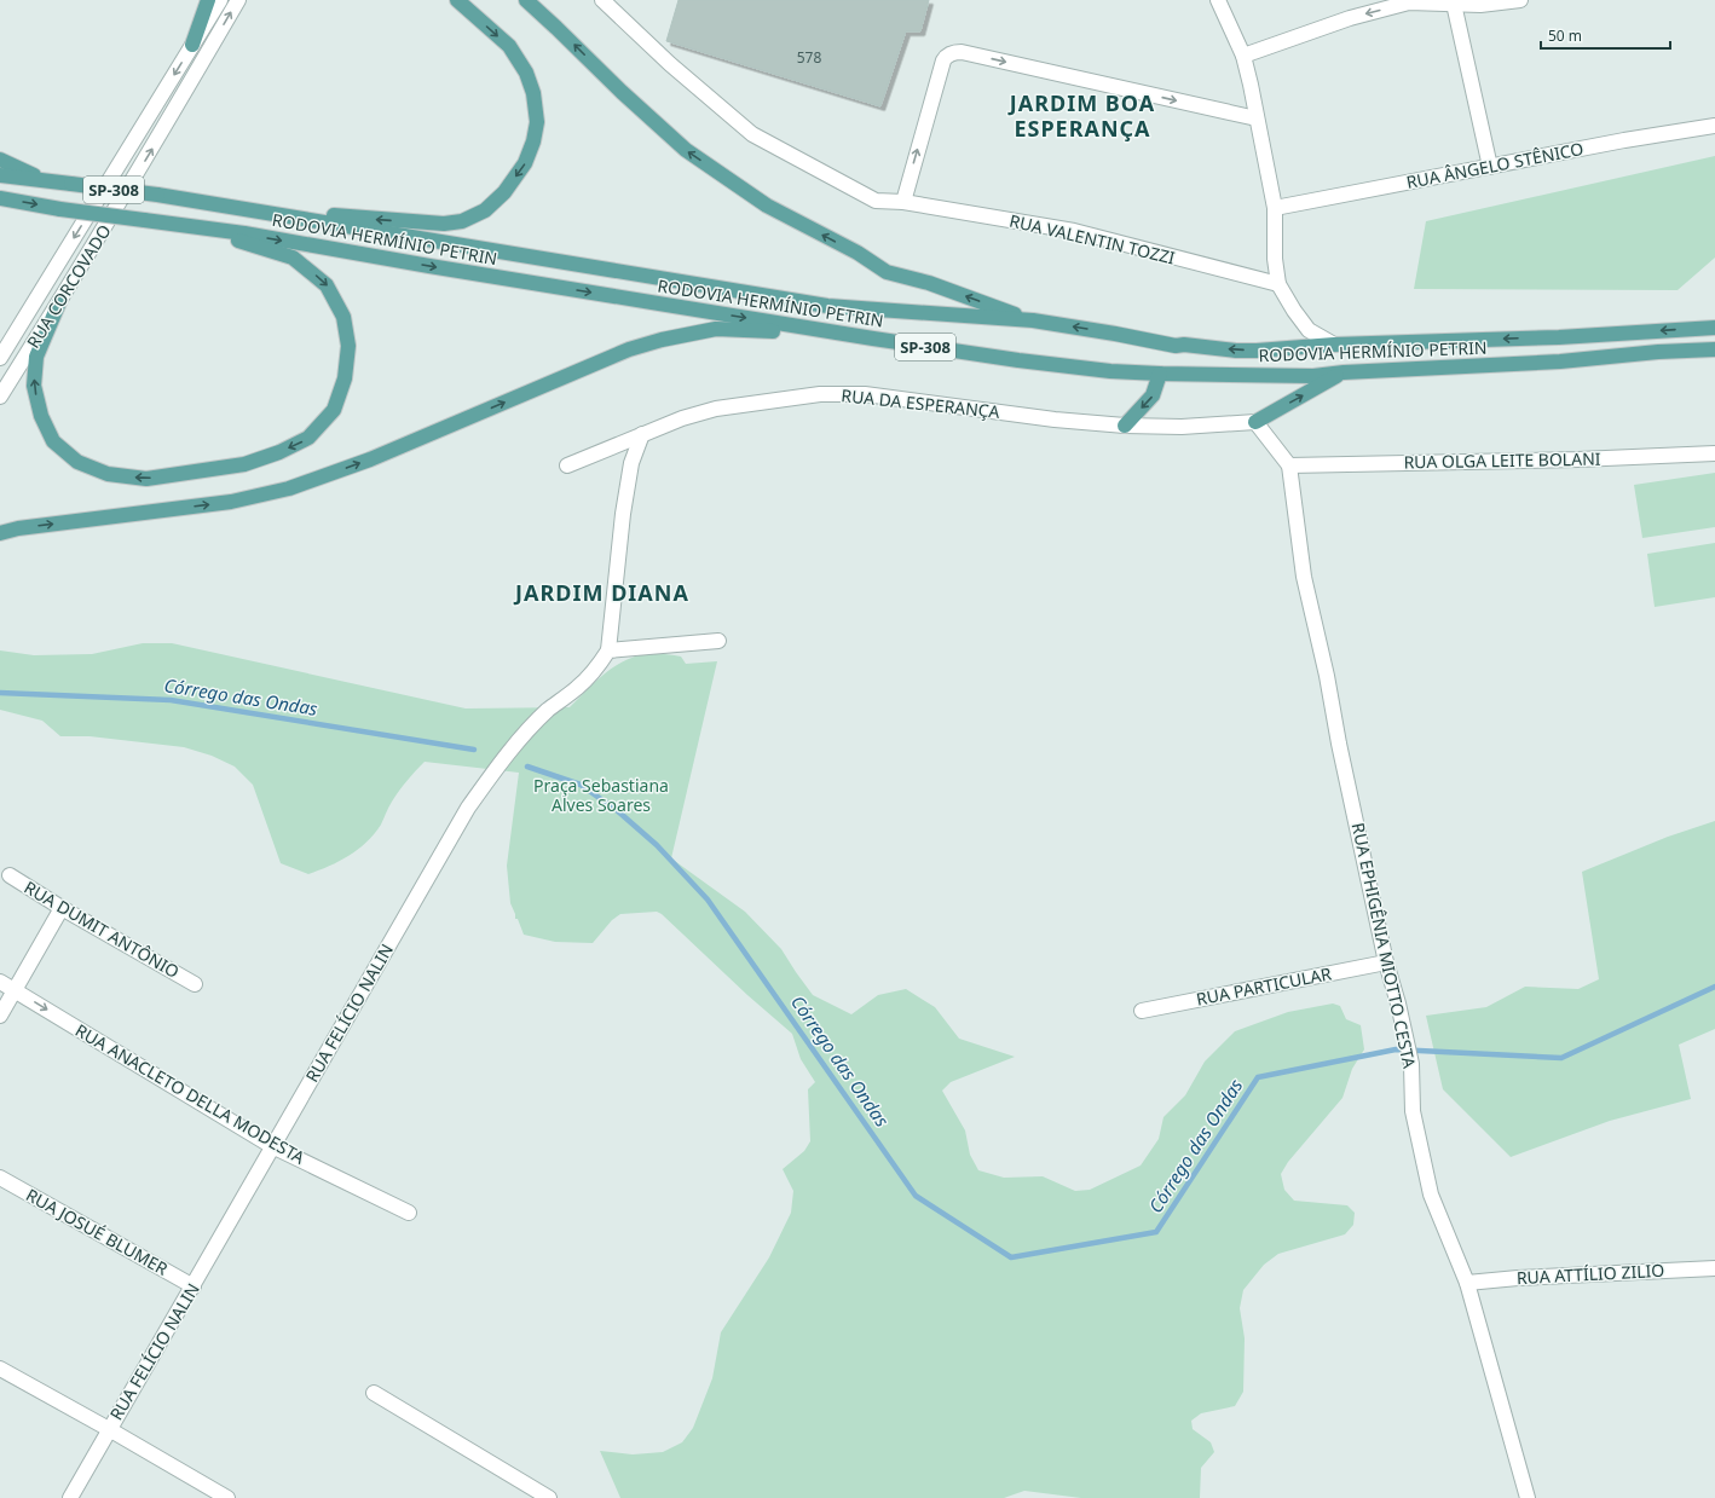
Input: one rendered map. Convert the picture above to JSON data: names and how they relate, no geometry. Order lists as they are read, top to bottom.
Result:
{
  "streets": {
    "main road": ["SP-308", "RODOVIA HERMÍNIO PETRIN"],
    "street": [
      "RUA ÂNGELO STÊNICO",
      "RUA VALENTIN TOZZI",
      "RUA CORCOVADO",
      "RUA DA ESPERANÇA",
      "RUA OLGA LEITE BOLANI",
      "RUA DUMIT ANTÔNIO",
      "RUA EPHIGÊNIA MIOTTO CESTA",
      "RUA PARTICULAR",
      "RUA FELÍCIO NALIN",
      "RUA ANACLETO DELLA MODESTA",
      "RUA JOSUÉ BLUMER",
      "RUA ATTÍLIO ZILIO"
    ]
  },
  "crossings": [
    ["RUA OLGA LEITE BOLANI", "RUA EPHIGÊNIA MIOTTO CESTA"],
    ["RUA EPHIGÊNIA MIOTTO CESTA", "RUA PARTICULAR"],
    ["RUA EPHIGÊNIA MIOTTO CESTA", "RUA ATTÍLIO ZILIO"],
    ["RUA FELÍCIO NALIN", "RUA ANACLETO DELLA MODESTA"],
    ["RUA FELÍCIO NALIN", "RUA JOSUÉ BLUMER"]
  ],
  "one_way": ["RUA ANACLETO DELLA MODESTA"],
  "districts": ["JARDIM BOA ESPERANÇA", "JARDIM DIANA"],
  "water": ["Córrego das Ondas"],
  "parks": ["Praça Sebastiana Alves Soares"],
  "house_numbers": ["578"],
  "scale_bar": "50 m"
}
